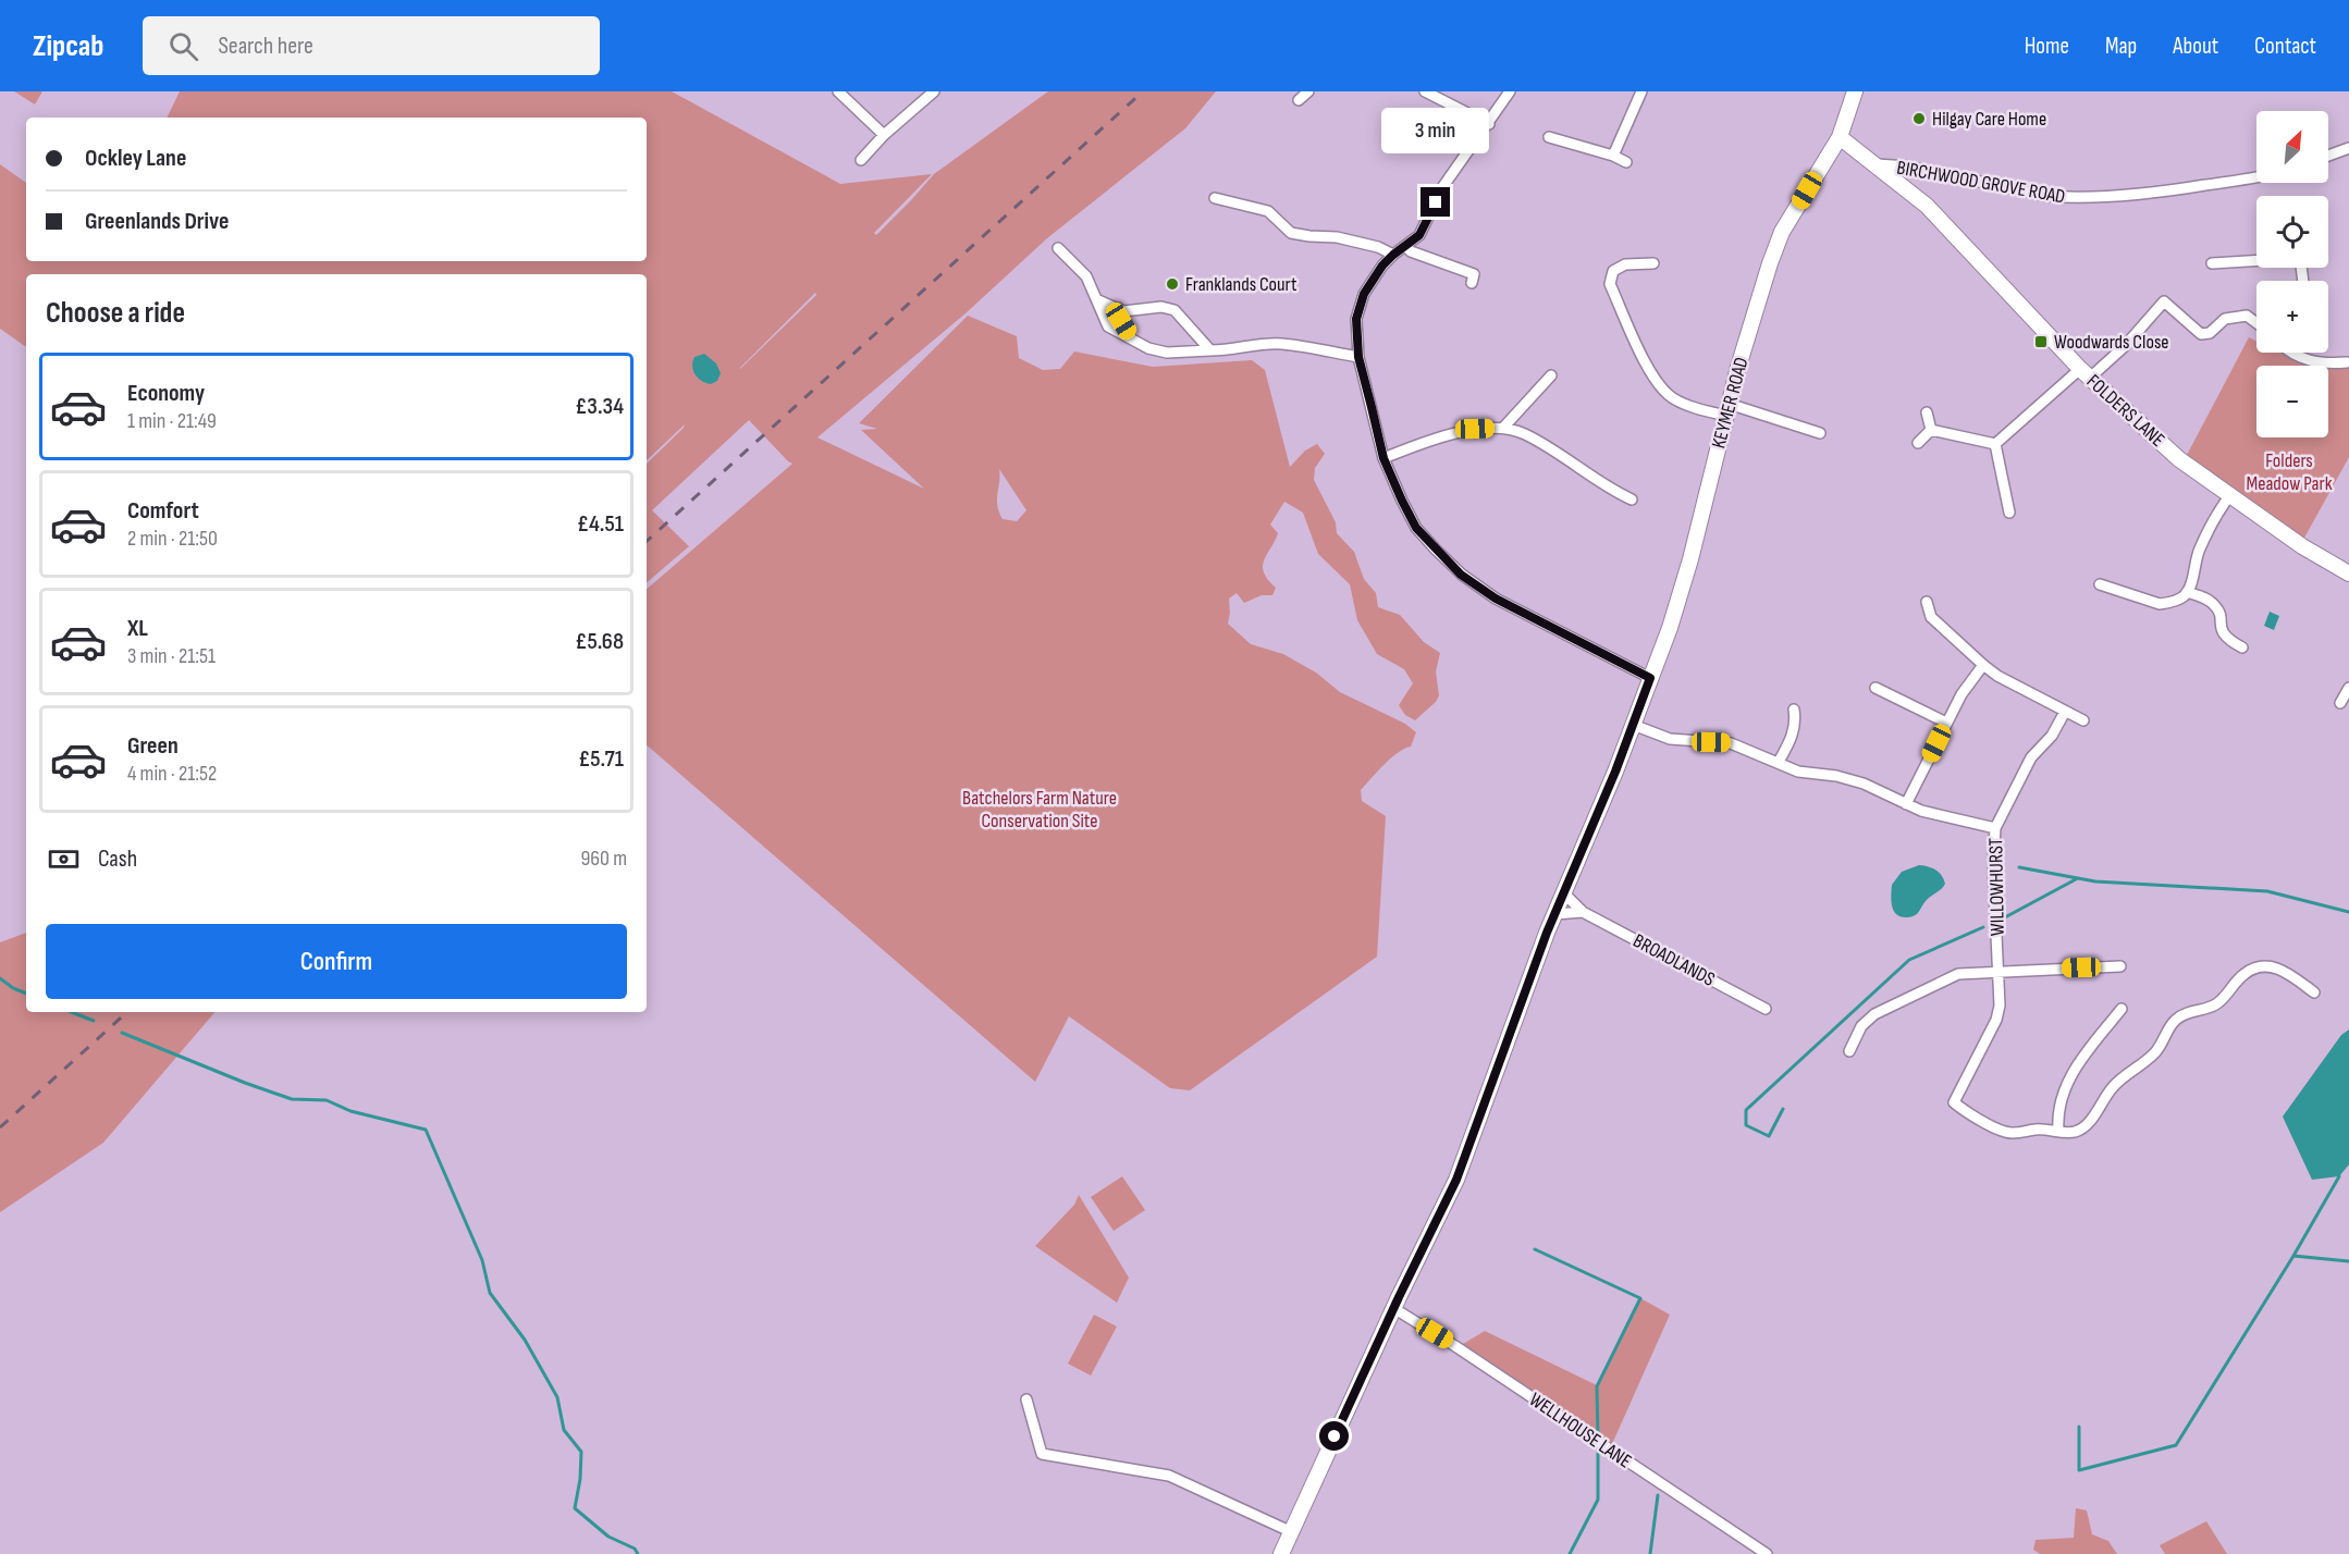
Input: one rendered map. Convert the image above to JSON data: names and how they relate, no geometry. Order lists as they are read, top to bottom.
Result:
{
  "streets": {
    "street": [
      "BIRCHWOOD GROVE ROAD",
      "KEYMER ROAD",
      "FOLDERS LANE",
      "WILLOWHURST",
      "BROADLANDS",
      "WELLHOUSE LANE"
    ]
  },
  "crossings": [
    ["BIRCHWOOD GROVE ROAD", "FOLDERS LANE"],
    ["KEYMER ROAD", "FOLDERS LANE"],
    ["KEYMER ROAD", "WILLOWHURST"],
    ["KEYMER ROAD", "BROADLANDS"],
    ["KEYMER ROAD", "WELLHOUSE LANE"]
  ],
  "parks": ["Folders Meadow Park", "Batchelors Farm Nature Conservation Site"],
  "places": {
    "other": ["Hilgay Care Home", "Franklands Court"],
    "transit": ["Woodwards Close"]
  },
  "north": "top right",
  "page": {
    "header": "Zipcab",
    "search": "Search here",
    "nav": [
      "Home",
      "Map",
      "About",
      "Contact"
    ],
    "bubble": "3 min",
    "map_buttons": ["+", "−"],
    "banner": ["Ockley Lane", "Greenlands Drive"],
    "heading": "Choose a ride",
    "list": [
      {
        "name": "Economy",
        "note": "1 min · 21:49",
        "value": "£3.34"
      },
      {
        "name": "Comfort",
        "note": "2 min · 21:50",
        "value": "£4.51"
      },
      {
        "name": "XL",
        "note": "3 min · 21:51",
        "value": "£5.68"
      },
      {
        "name": "Green",
        "note": "4 min · 21:52",
        "value": "£5.71"
      }
    ],
    "pay": ["Cash", "960 m"],
    "buttons": "Confirm"
  }
}
